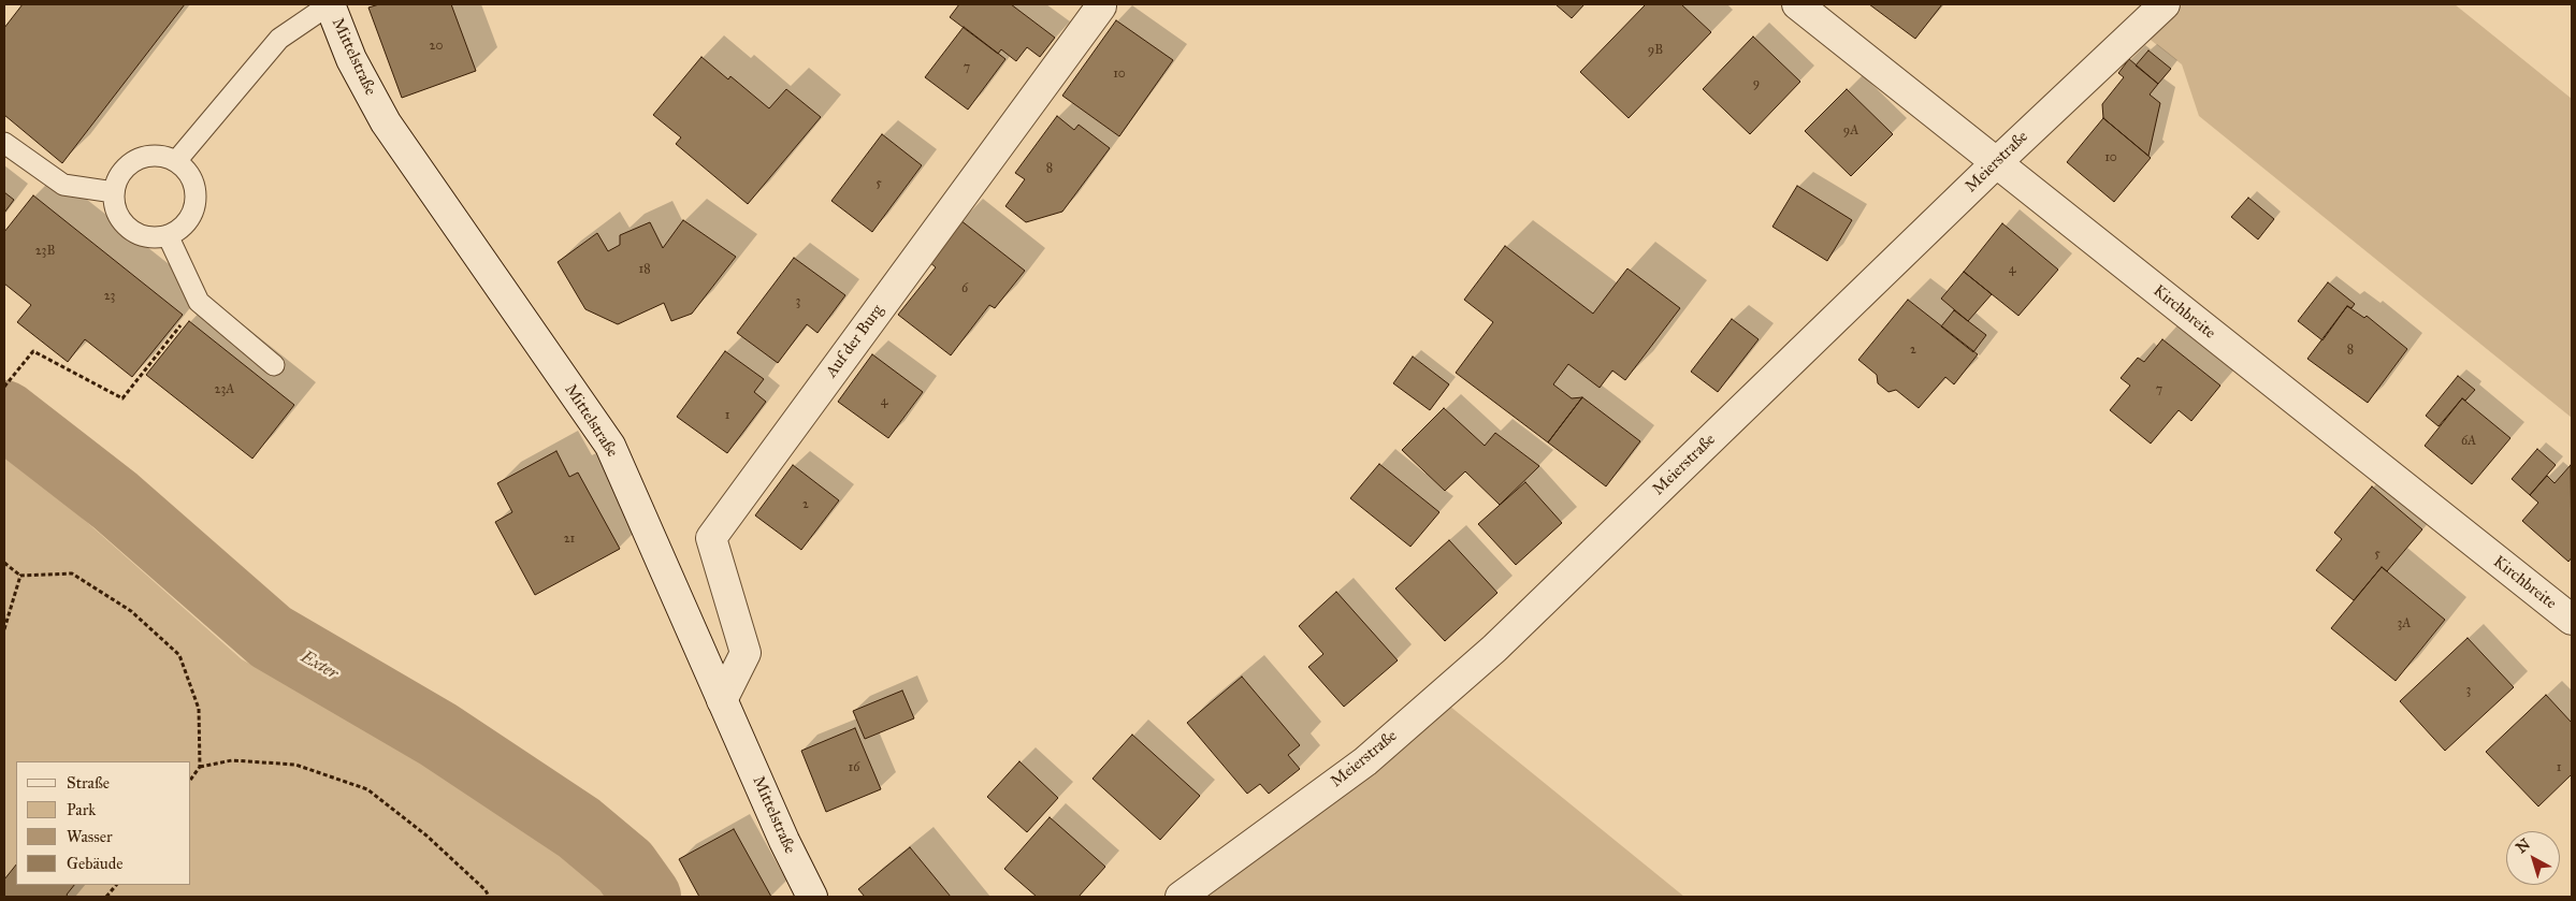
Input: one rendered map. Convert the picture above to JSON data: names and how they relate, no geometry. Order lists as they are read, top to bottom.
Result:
{
  "streets": {
    "street": [
      "Mittelstraße",
      "Meierstraße",
      "Kirchbreite",
      "Auf der Burg"
    ]
  },
  "crossings": [
    ["Mittelstraße", "Auf der Burg"],
    ["Meierstraße", "Kirchbreite"]
  ],
  "water": ["Exter"],
  "house_numbers": [
    "20",
    "9B",
    "7",
    "10",
    "9",
    "9A",
    "10",
    "8",
    "5",
    "23B",
    "18",
    "4",
    "6",
    "23",
    "3",
    "2",
    "8",
    "23A",
    "7",
    "4",
    "1",
    "6A",
    "2",
    "21",
    "5",
    "3A",
    "3",
    "16",
    "1"
  ],
  "legend": [
    "Straße",
    "Park",
    "Wasser",
    "Gebäude"
  ],
  "north": "top left"
}
